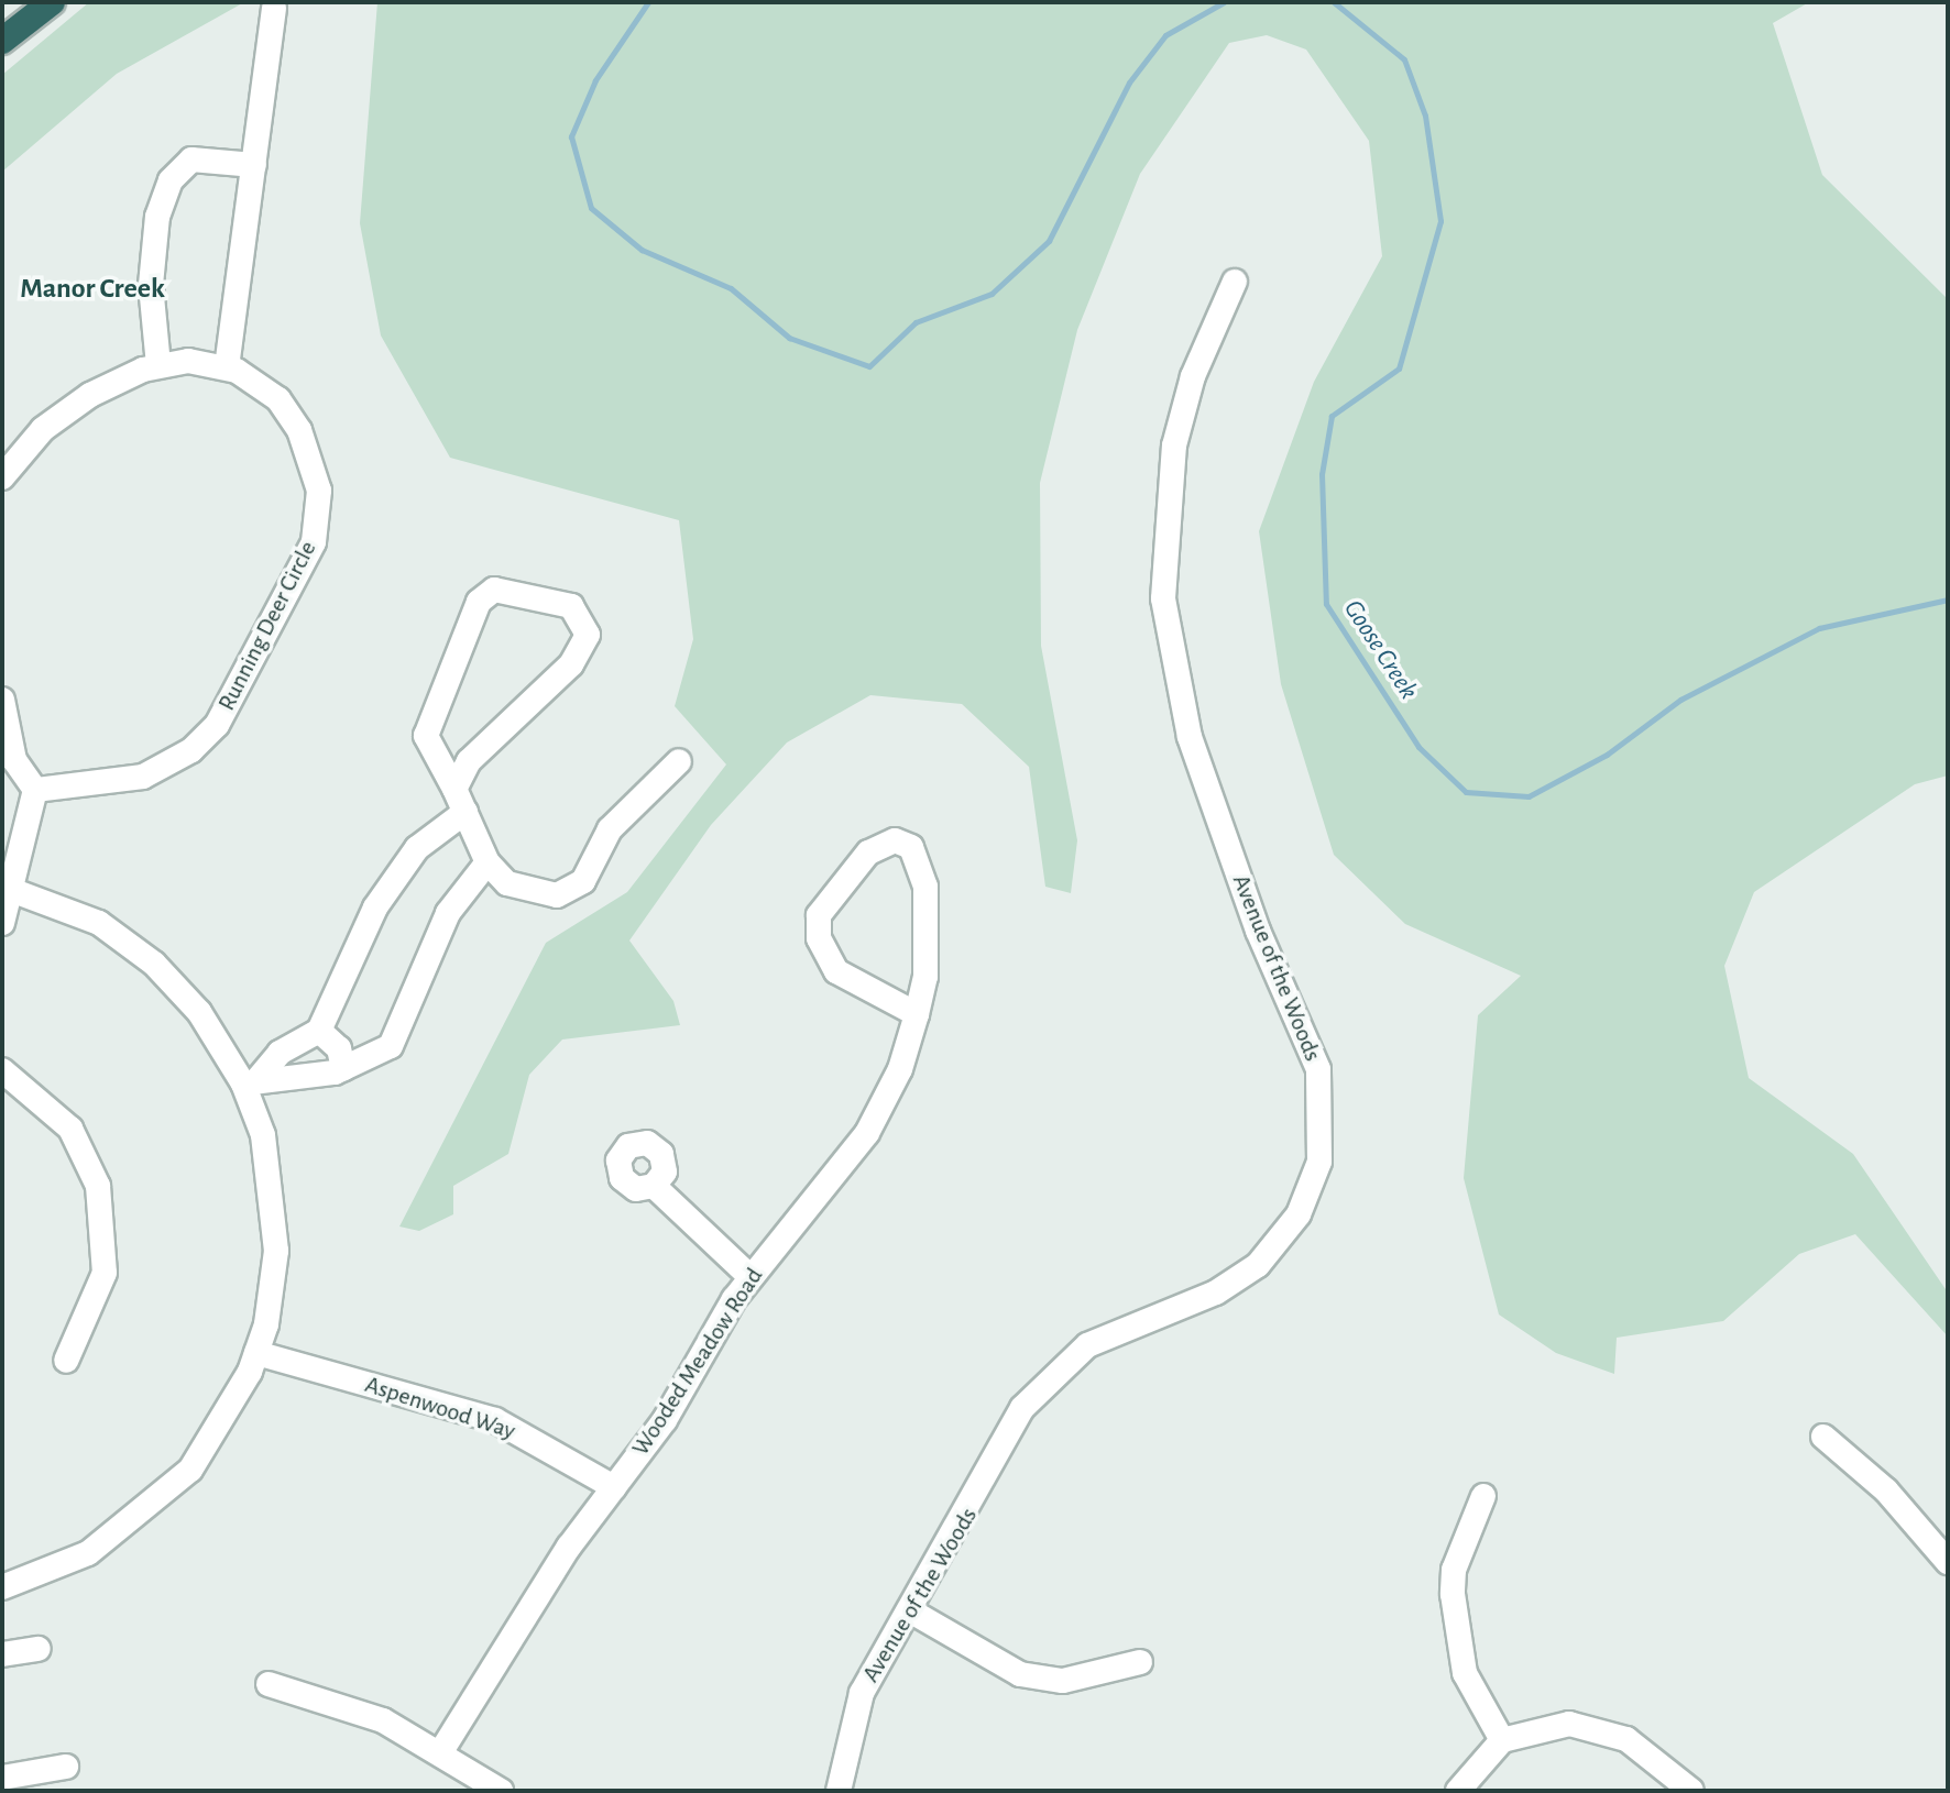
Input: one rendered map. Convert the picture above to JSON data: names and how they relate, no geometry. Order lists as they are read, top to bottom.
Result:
{
  "streets": {
    "street": [
      "Running Deer Circle",
      "Avenue of the Woods",
      "Wooded Meadow Road",
      "Aspenwood Way"
    ]
  },
  "crossings": [
    ["Wooded Meadow Road", "Aspenwood Way"]
  ],
  "districts": ["Manor Creek"],
  "water": ["Goose Creek"]
}
